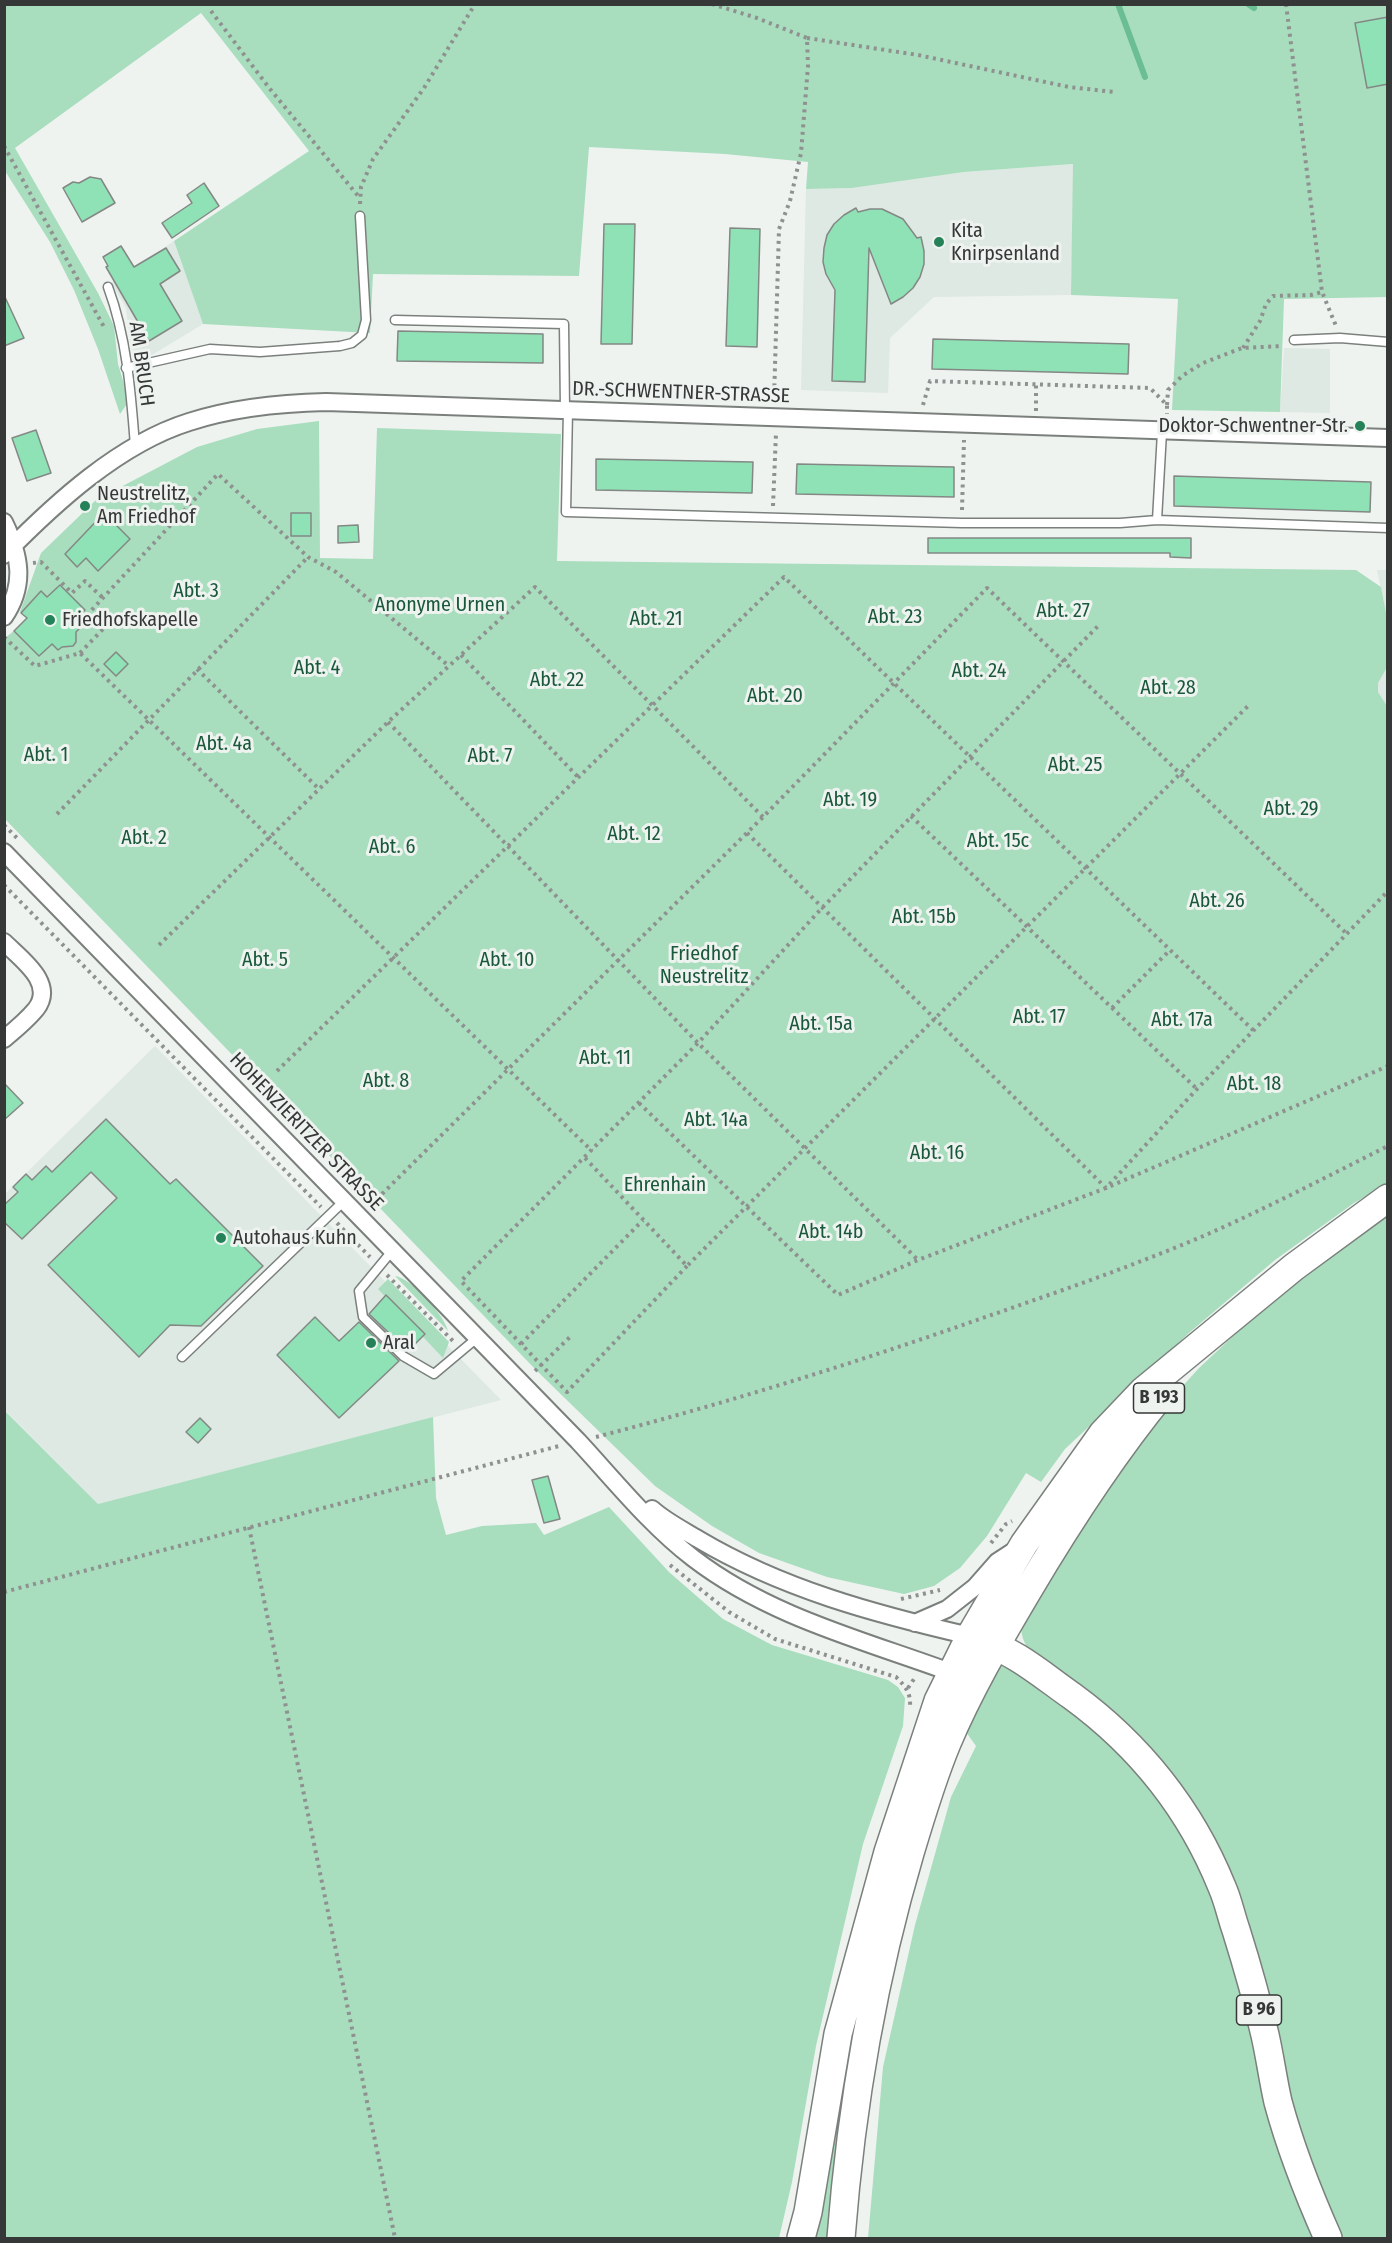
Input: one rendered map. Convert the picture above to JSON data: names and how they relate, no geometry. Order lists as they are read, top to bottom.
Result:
{
  "streets": {
    "main road": ["B 193", "B 96"],
    "street": ["DR.-SCHWENTNER-STRASSE", "HOHENZIERITZER STRASSE"],
    "lane": ["AM BRUCH"]
  },
  "crossings": [
    ["AM BRUCH", "DR.-SCHWENTNER-STRASSE"],
    ["HOHENZIERITZER STRASSE", "B 193"],
    ["B 193", "B 96"]
  ],
  "parks": [
    "Abt. 3",
    "Anonyme Urnen",
    "Abt. 27",
    "Abt. 23",
    "Abt. 21",
    "Abt. 4",
    "Abt. 24",
    "Abt. 22",
    "Abt. 28",
    "Abt. 20",
    "Abt. 4a",
    "Abt. 1",
    "Abt. 7",
    "Abt. 25",
    "Abt. 19",
    "Abt. 29",
    "Abt. 12",
    "Abt. 2",
    "Abt. 15c",
    "Abt. 6",
    "Abt. 26",
    "Abt. 15b",
    "Friedhof Neustrelitz",
    "Abt. 5",
    "Abt. 10",
    "Abt. 17",
    "Abt. 17a",
    "Abt. 15a",
    "Abt. 11",
    "Abt. 8",
    "Abt. 18",
    "Abt. 14a",
    "Abt. 16",
    "Ehrenhain",
    "Abt. 14b"
  ],
  "places": [
    "Kita Knirpsenland",
    "Doktor-Schwentner-Str.",
    "Neustrelitz, Am Friedhof",
    "Friedhofskapelle",
    "Autohaus Kuhn",
    "Aral"
  ]
}
